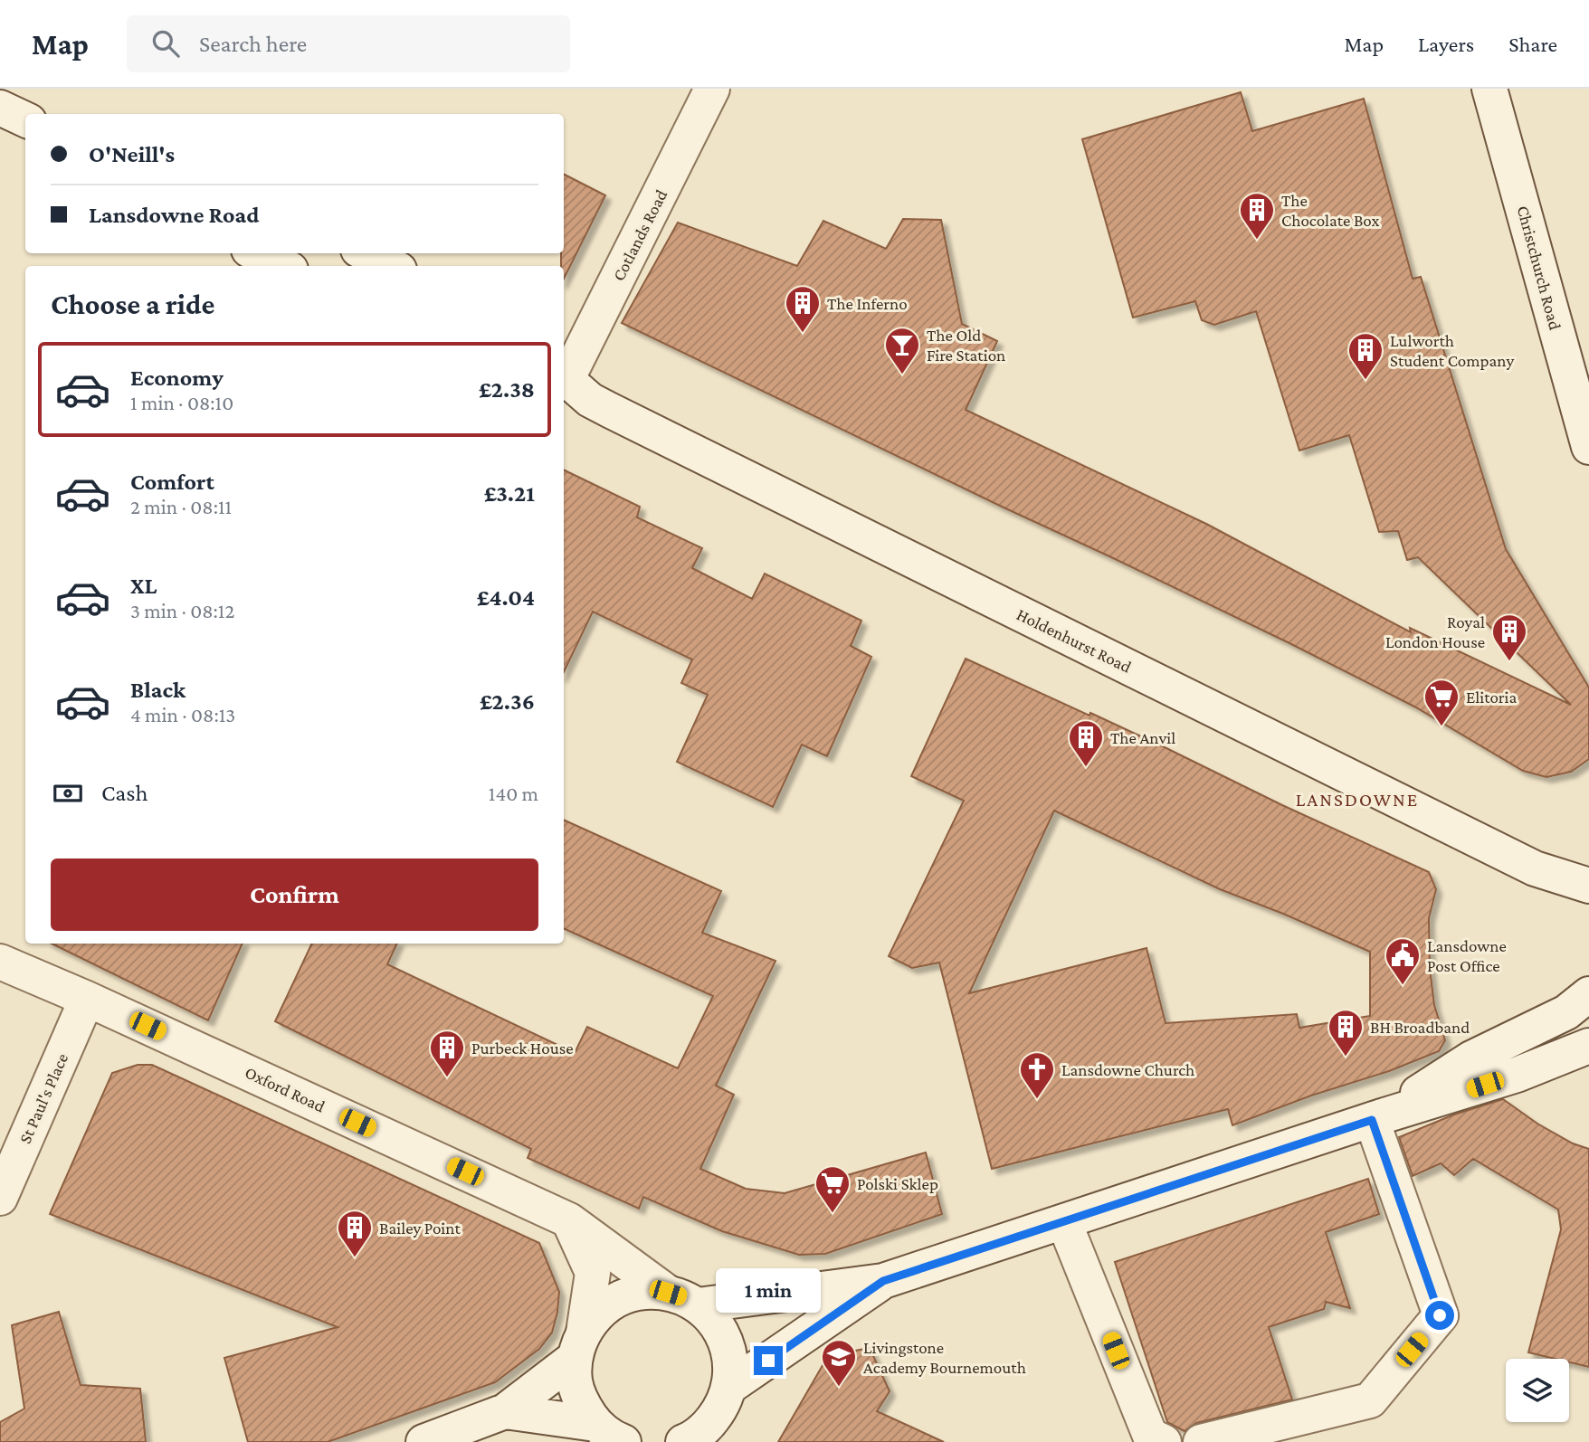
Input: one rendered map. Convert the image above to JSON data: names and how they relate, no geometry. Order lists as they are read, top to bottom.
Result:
{
  "streets": {
    "main road": [
      "Cotlands Road",
      "Christchurch Road",
      "Holdenhurst Road",
      "Oxford Road",
      "St Paul's Place"
    ]
  },
  "crossings": [
    ["Oxford Road", "St Paul's Place"]
  ],
  "districts": ["LANSDOWNE"],
  "places": {
    "building": [
      "The Chocolate Box",
      "The Inferno",
      "Lulworth Student Company",
      "Royal London House",
      "The Anvil",
      "BH Broadband",
      "Purbeck House",
      "Bailey Point"
    ],
    "bar": ["The Old Fire Station"],
    "supermarket": ["Elitoria", "Polski Sklep"],
    "public building": ["Lansdowne Post Office"],
    "church": ["Lansdowne Church"],
    "school or university": ["Livingstone Academy Bournemouth"]
  },
  "page": {
    "header": "Map",
    "search": "Search here",
    "nav": ["Map", "Layers", "Share"],
    "banner": ["O'Neill's", "Lansdowne Road"],
    "heading": "Choose a ride",
    "list": [
      {
        "name": "Economy",
        "note": "1 min · 08:10",
        "value": "£2.38"
      },
      {
        "name": "Comfort",
        "note": "2 min · 08:11",
        "value": "£3.21"
      },
      {
        "name": "XL",
        "note": "3 min · 08:12",
        "value": "£4.04"
      },
      {
        "name": "Black",
        "note": "4 min · 08:13",
        "value": "£2.36"
      }
    ],
    "pay": ["Cash", "140 m"],
    "buttons": "Confirm",
    "bubble": "1 min"
  }
}
